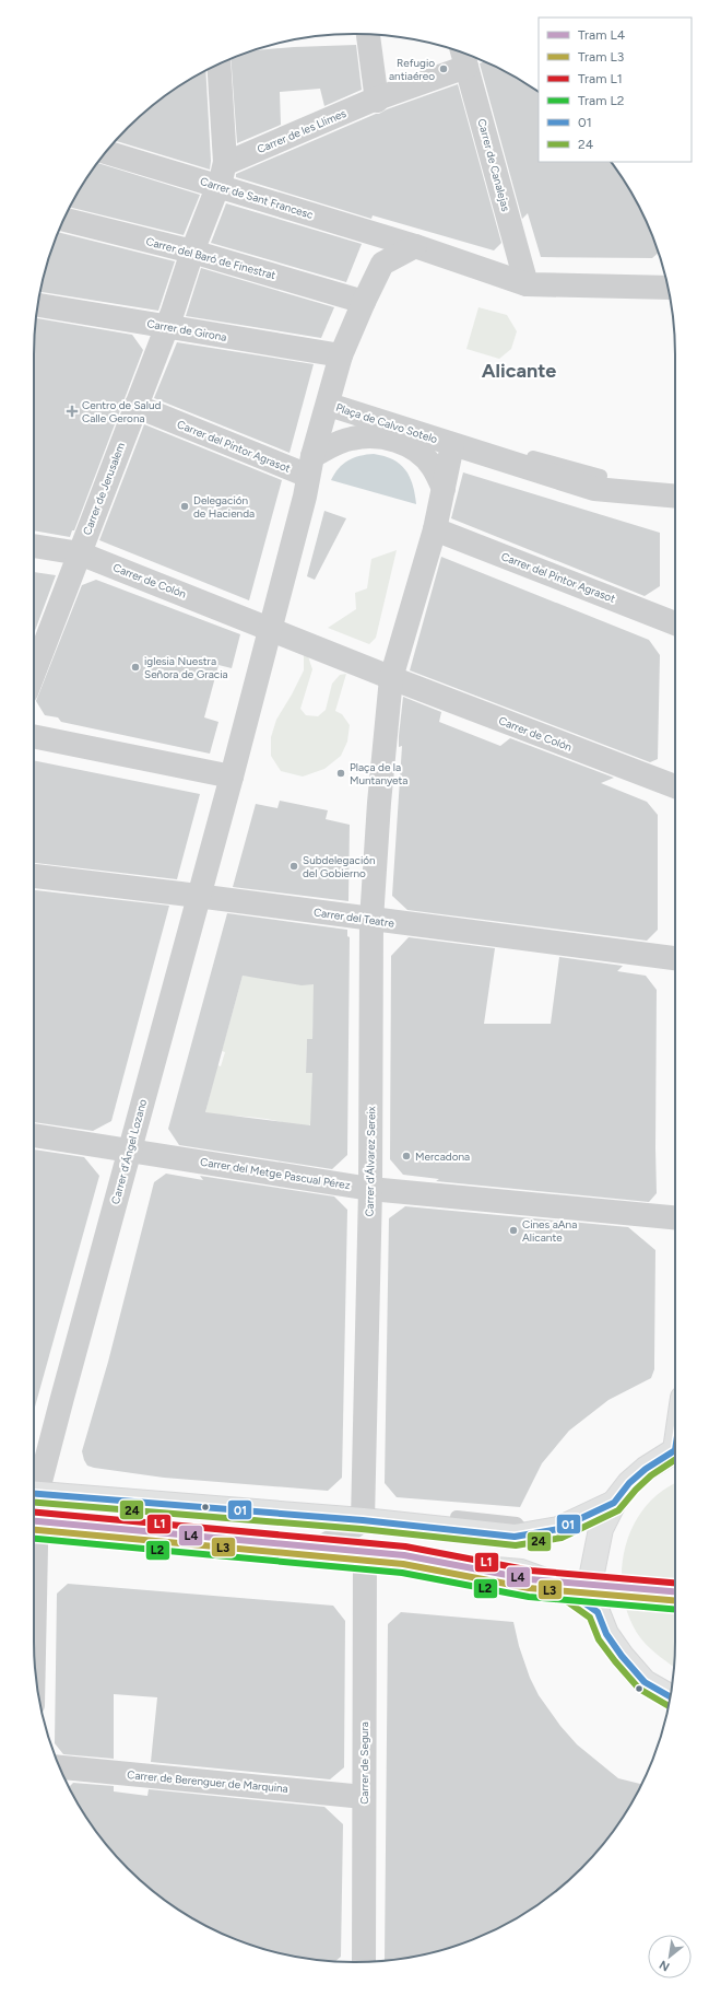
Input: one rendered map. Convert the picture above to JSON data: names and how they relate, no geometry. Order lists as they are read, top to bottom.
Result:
{
  "streets": {
    "street": [
      "Carrer de les Llimes",
      "Carrer de Canalejas",
      "Carrer de Sant Francesc",
      "Carrer del Baró de Finestrat",
      "Carrer de Girona",
      "Plaça de Calvo Sotelo",
      "Carrer del Pintor Agrasot",
      "Carrer de Jerusalem",
      "Carrer de Colón",
      "Carrer del Teatre",
      "Carrer d'Ángel Lozano",
      "Carrer d'Álvarez Sereix",
      "Carrer del Metge Pascual Pérez",
      "Carrer de Segura",
      "Carrer de Berenguer de Marquina"
    ]
  },
  "crossings": [
    ["Carrer de les Llimes", "Carrer de Canalejas"],
    ["Carrer de les Llimes", "Carrer de Jerusalem"],
    ["Carrer de Sant Francesc", "Plaça de Calvo Sotelo"],
    ["Carrer de Sant Francesc", "Carrer de Jerusalem"],
    ["Carrer del Baró de Finestrat", "Plaça de Calvo Sotelo"],
    ["Carrer del Baró de Finestrat", "Carrer de Jerusalem"],
    ["Carrer de Girona", "Plaça de Calvo Sotelo"],
    ["Carrer de Girona", "Carrer de Jerusalem"],
    ["Carrer del Pintor Agrasot", "Carrer de Jerusalem"],
    ["Carrer de Jerusalem", "Carrer de Colón"],
    ["Carrer de Colón", "Carrer d'Álvarez Sereix"],
    ["Carrer del Teatre", "Carrer d'Ángel Lozano"],
    ["Carrer del Teatre", "Carrer d'Álvarez Sereix"],
    ["Carrer d'Ángel Lozano", "Carrer del Metge Pascual Pérez"],
    ["Carrer d'Álvarez Sereix", "Carrer del Metge Pascual Pérez"],
    ["Carrer de Segura", "Carrer de Berenguer de Marquina"]
  ],
  "districts": ["Alicante"],
  "places": {
    "other": [
      "Refugio antiaéreo",
      "Delegación de Hacienda",
      "iglesia Nuestra Señora de Gracia",
      "Plaça de la Muntanyeta",
      "Subdelegación del Gobierno",
      "Mercadona",
      "Cines aAna Alicante"
    ],
    "health": ["Centro de Salud Calle Gerona"]
  },
  "lines": [
    "transit line 01",
    "transit line 24",
    "tram line L1",
    "tram line L4",
    "tram line L3",
    "tram line L2"
  ],
  "legend": [
    "Tram L4",
    "Tram L3",
    "Tram L1",
    "Tram L2",
    "01",
    "24"
  ],
  "north": "bottom left"
}
